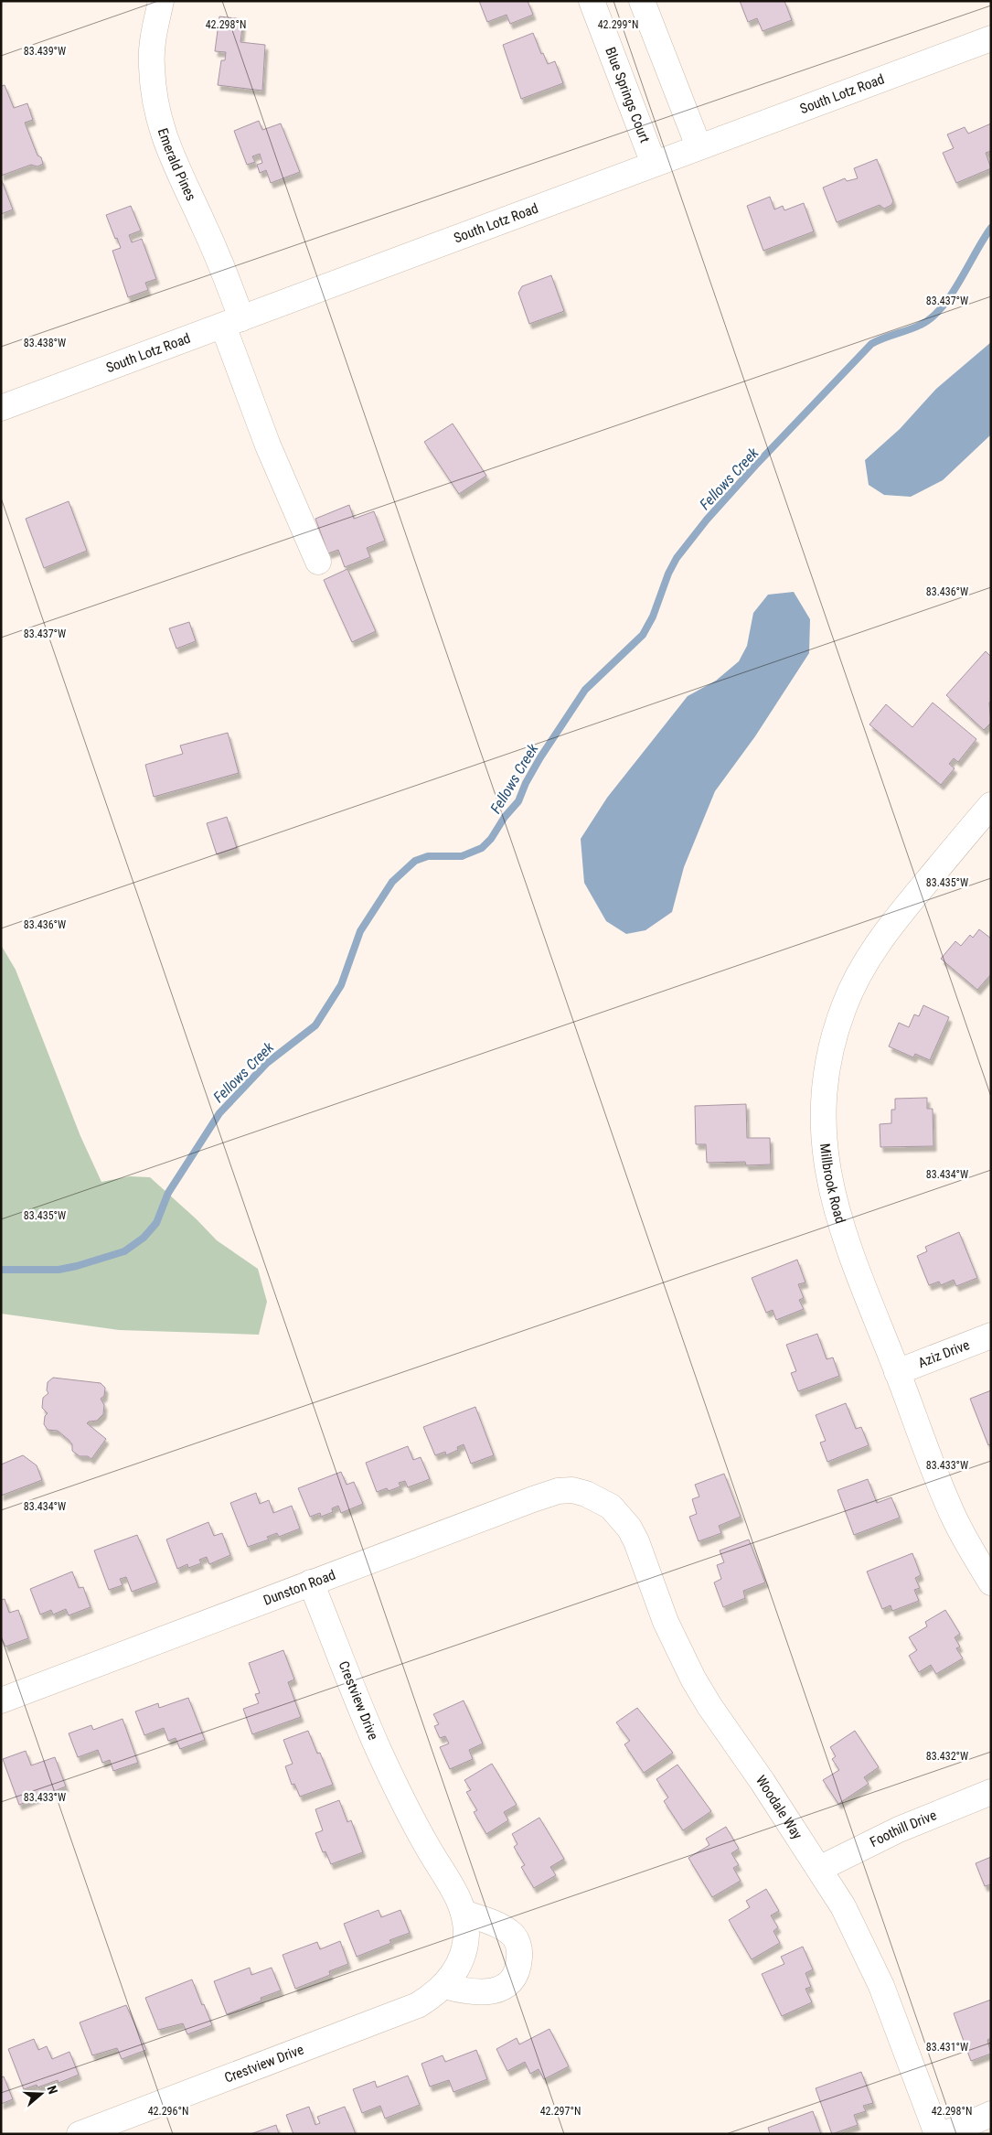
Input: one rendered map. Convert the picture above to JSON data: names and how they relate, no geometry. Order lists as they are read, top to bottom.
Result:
{
  "streets": {
    "street": [
      "South Lotz Road",
      "Blue Springs Court",
      "Emerald Pines",
      "Millbrook Road",
      "Aziz Drive",
      "Dunston Road",
      "Crestview Drive",
      "Woodale Way",
      "Foothill Drive"
    ]
  },
  "crossings": [
    ["South Lotz Road", "Blue Springs Court"],
    ["South Lotz Road", "Emerald Pines"],
    ["Millbrook Road", "Aziz Drive"],
    ["Dunston Road", "Crestview Drive"],
    ["Dunston Road", "Woodale Way"],
    ["Woodale Way", "Foothill Drive"]
  ],
  "water": ["Fellows Creek"],
  "north": "right",
  "coordinates": [
    "42.298°N",
    "42.299°N",
    "83.439°W",
    "83.437°W",
    "83.438°W",
    "83.436°W",
    "83.435°W",
    "83.434°W",
    "83.433°W",
    "83.432°W",
    "83.431°W",
    "42.296°N",
    "42.297°N"
  ]
}
